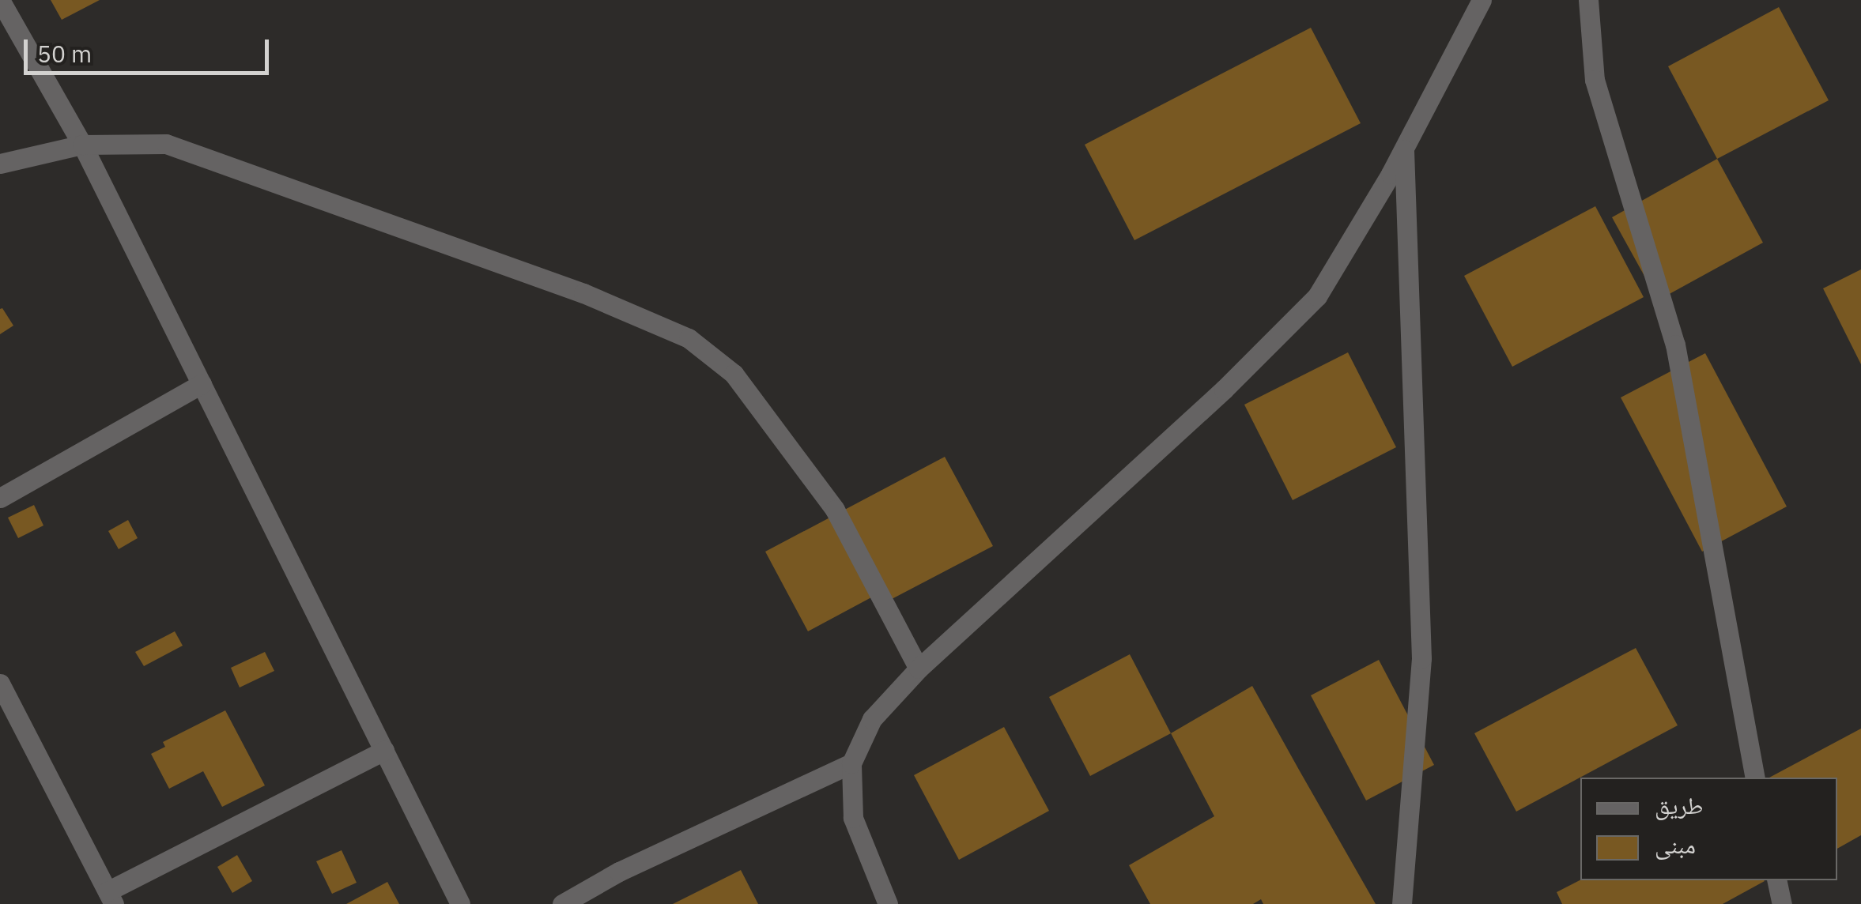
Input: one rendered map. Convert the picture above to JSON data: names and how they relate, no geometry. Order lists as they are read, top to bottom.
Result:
{
  "legend": ["طريق", "مبنى"],
  "scale_bar": "50 m"
}
